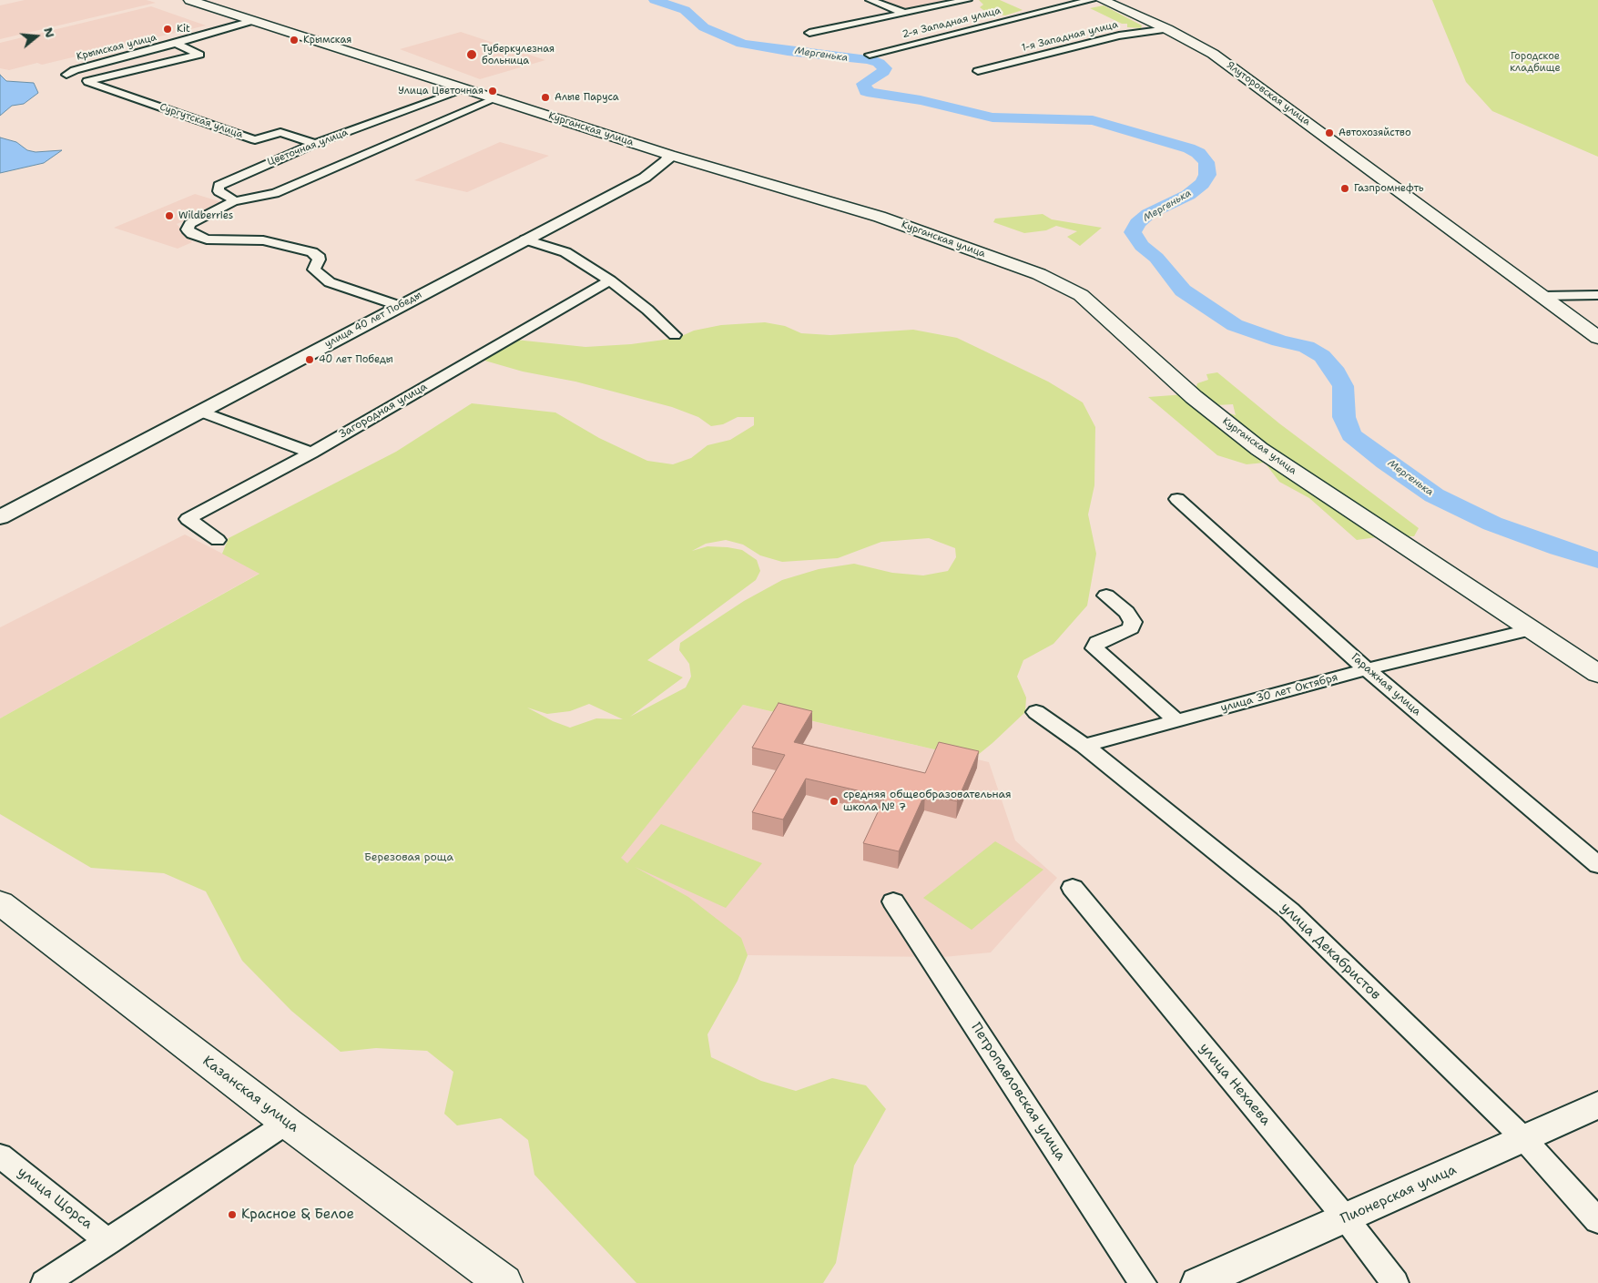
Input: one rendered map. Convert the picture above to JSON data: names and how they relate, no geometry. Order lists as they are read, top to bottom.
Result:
{
  "streets": {
    "main road": ["Ялуторовская улица", "Курганская улица", "Казанская улица"],
    "street": [
      "2-я Западная улица",
      "1-я Западная улица",
      "Крымская улица",
      "Сургутская улица",
      "Цветочная улица",
      "улица 40 лет Победы",
      "Загородная улица",
      "Гаражная улица",
      "улица 30 лет Октября",
      "улица Декабристов",
      "улица Нехаева",
      "Петропавловская улица",
      "Пионерская улица",
      "улица Щорса"
    ]
  },
  "crossings": [
    ["1-я Западная улица", "Ялуторовская улица"],
    ["Крымская улица", "Сургутская улица"],
    ["Крымская улица", "Курганская улица"],
    ["Сургутская улица", "Цветочная улица"],
    ["Курганская улица", "Цветочная улица"],
    ["Курганская улица", "улица 40 лет Победы"],
    ["Курганская улица", "улица 30 лет Октября"],
    ["Гаражная улица", "улица 30 лет Октября"],
    ["улица 30 лет Октября", "улица Декабристов"],
    ["улица Декабристов", "Пионерская улица"],
    ["улица Нехаева", "Пионерская улица"]
  ],
  "water": ["Мергенька"],
  "parks": ["Городское кладбище", "Березовая роща"],
  "places": [
    "Kit",
    "Крымская",
    "Туберкулезная больница",
    "Улица Цветочная",
    "Алые Паруса",
    "Автохозяйство",
    "Газпромнефть",
    "Wildberries",
    "40 лет Победы",
    "средняя общеобразовательная школа № 7",
    "Красное & Белое"
  ],
  "north": "right"
}
